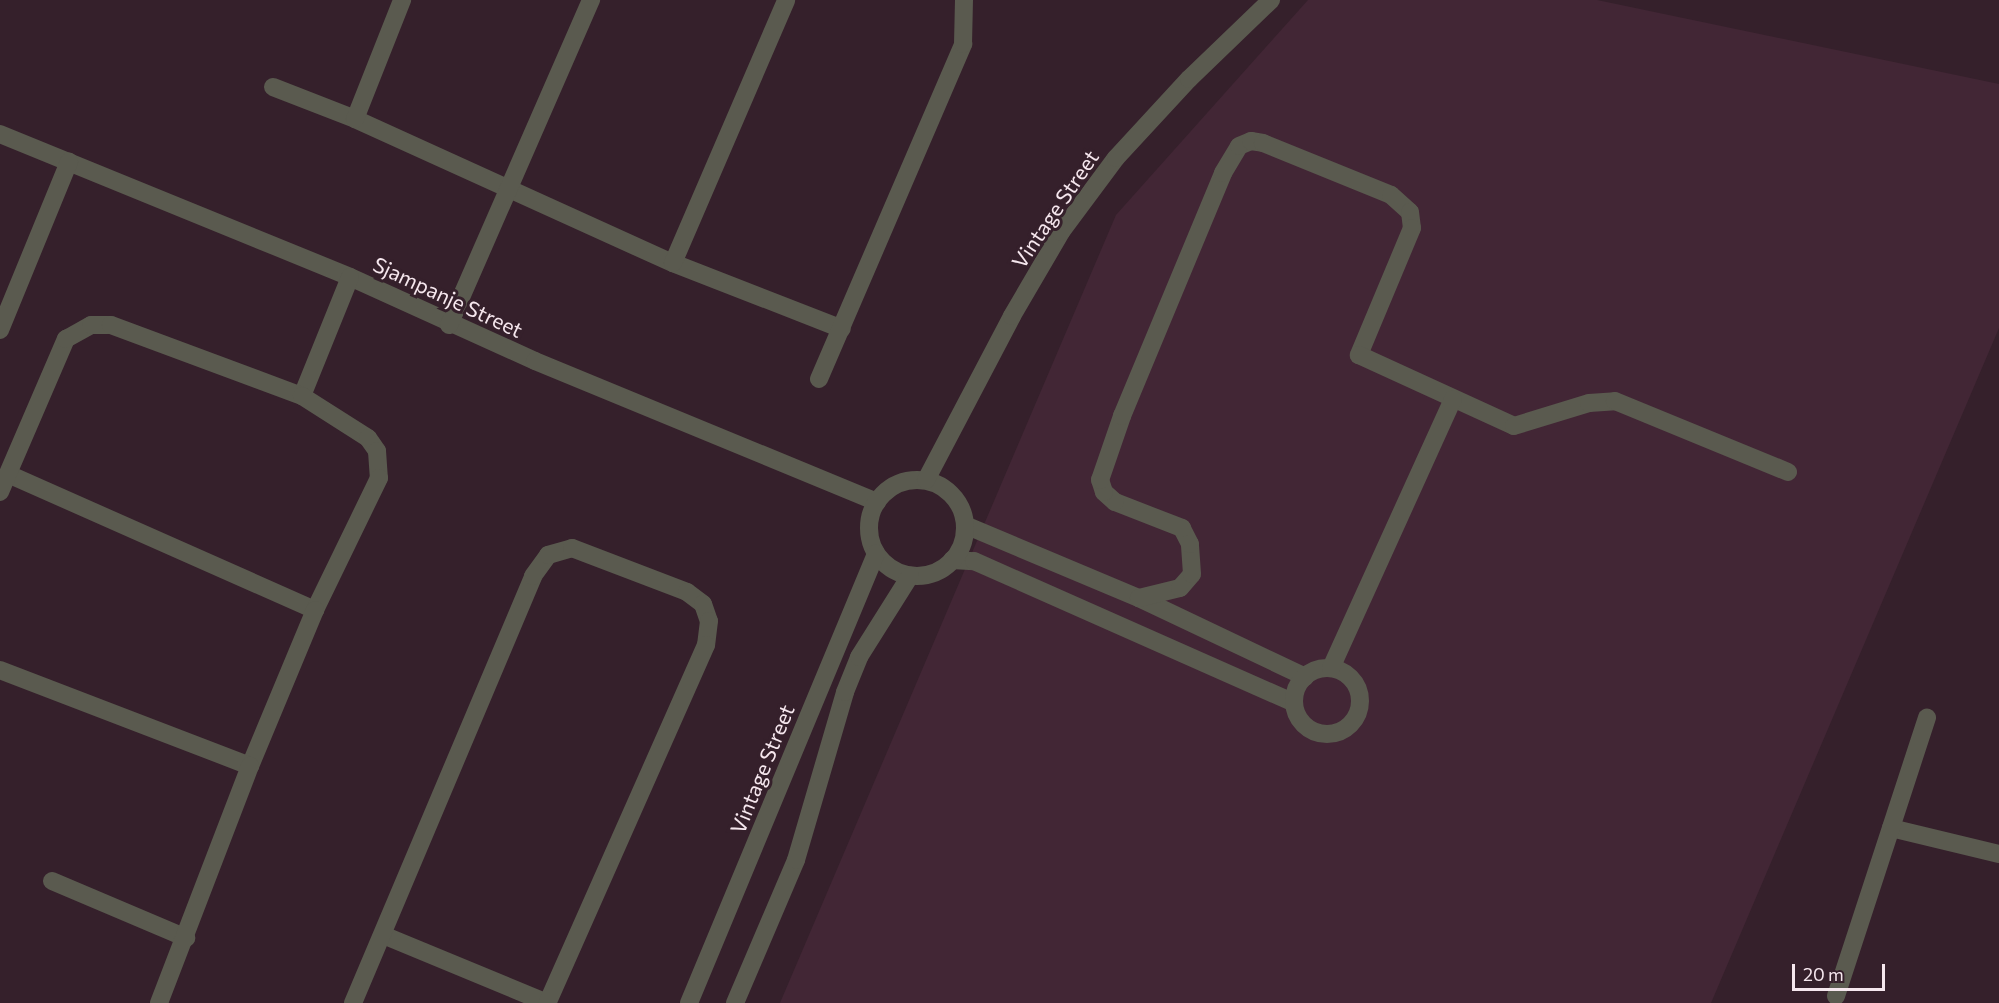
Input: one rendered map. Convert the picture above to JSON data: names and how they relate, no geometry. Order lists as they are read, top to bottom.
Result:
{
  "streets": {
    "street": ["Vintage Street", "Sjampanje Street"]
  },
  "crossings": [
    ["Vintage Street", "Sjampanje Street"]
  ],
  "scale_bar": "20 m"
}
